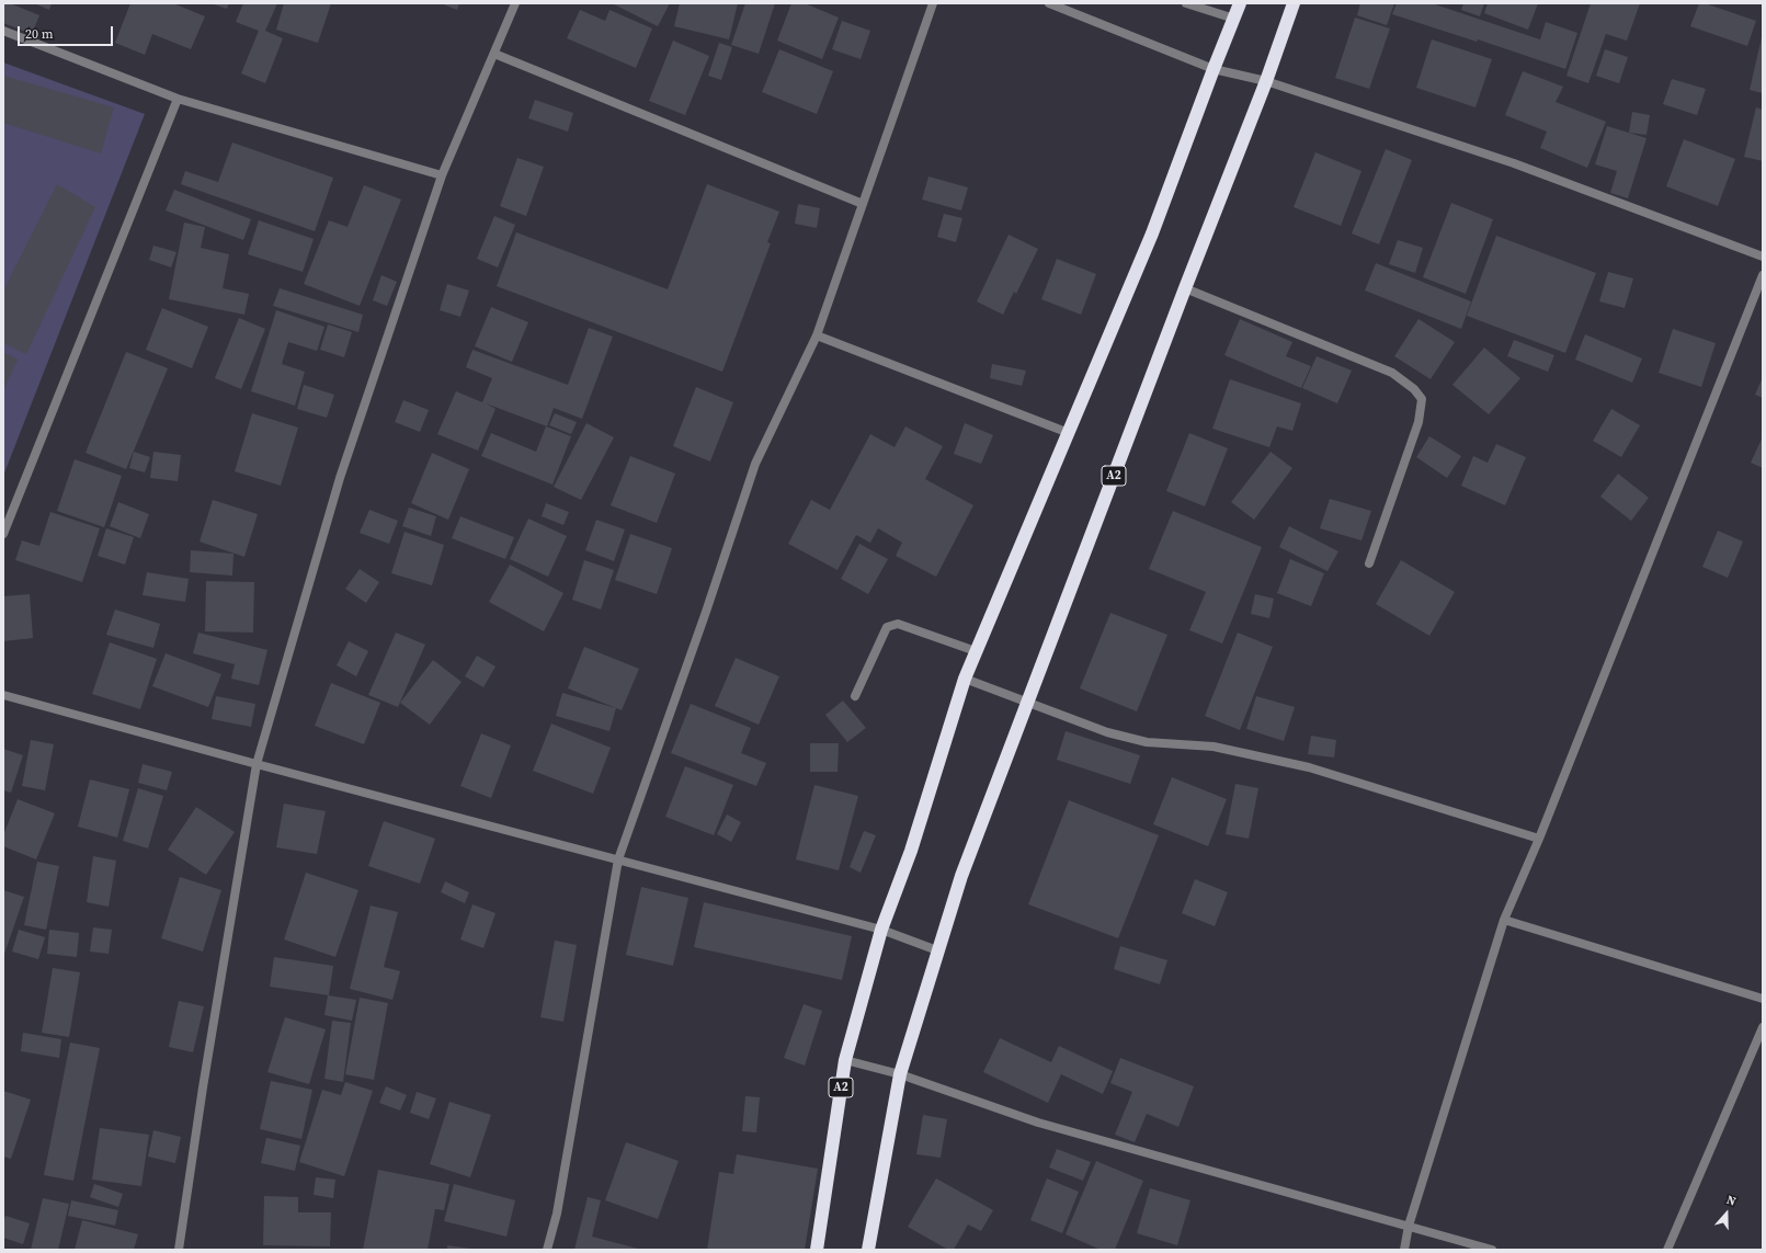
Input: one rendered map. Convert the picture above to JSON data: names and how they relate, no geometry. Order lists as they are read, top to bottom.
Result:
{
  "streets": {
    "highway": ["A2"]
  },
  "scale_bar": "20 m",
  "north": "top"
}
